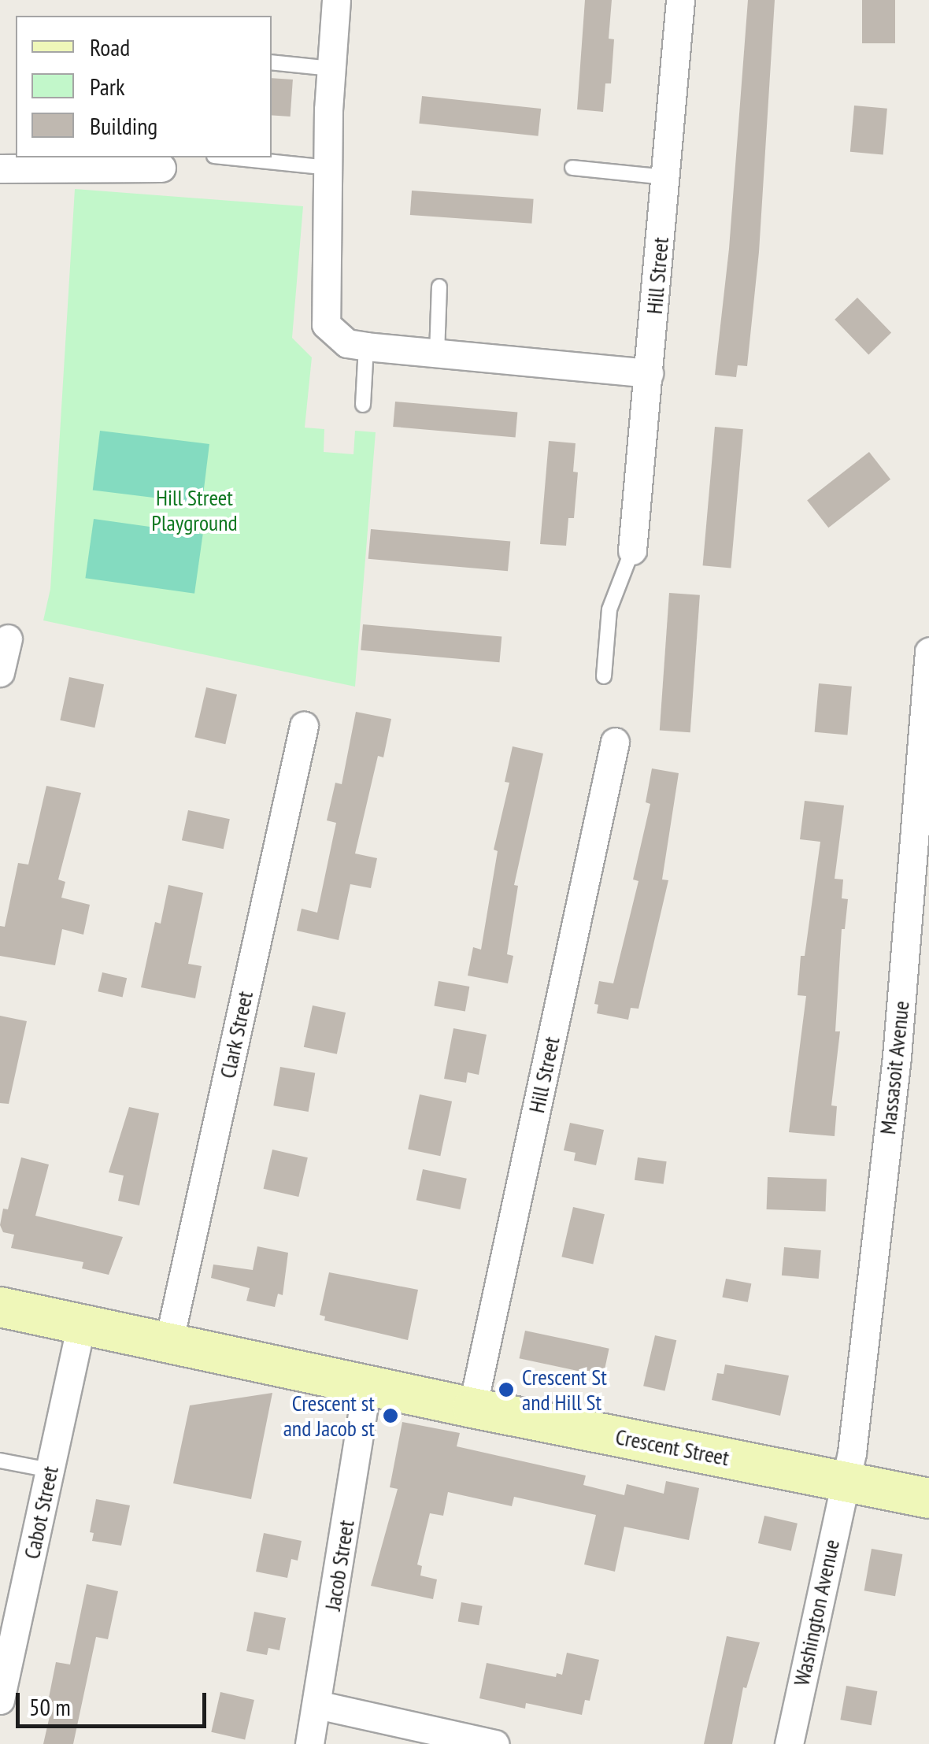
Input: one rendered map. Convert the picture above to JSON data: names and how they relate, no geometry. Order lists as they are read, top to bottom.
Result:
{
  "streets": {
    "main road": ["Crescent Street"],
    "street": [
      "Hill Street",
      "Clark Street",
      "Massasoit Avenue",
      "Cabot Street",
      "Jacob Street",
      "Washington Avenue"
    ]
  },
  "crossings": [
    ["Hill Street", "Crescent Street"],
    ["Clark Street", "Crescent Street"],
    ["Massasoit Avenue", "Crescent Street"],
    ["Massasoit Avenue", "Washington Avenue"],
    ["Crescent Street", "Cabot Street"],
    ["Crescent Street", "Jacob Street"],
    ["Crescent Street", "Washington Avenue"]
  ],
  "parks": ["Hill Street Playground"],
  "places": ["Crescent St and Hill St", "Crescent st and Jacob st"],
  "legend": ["Road", "Park", "Building"],
  "scale_bar": "50 m"
}
